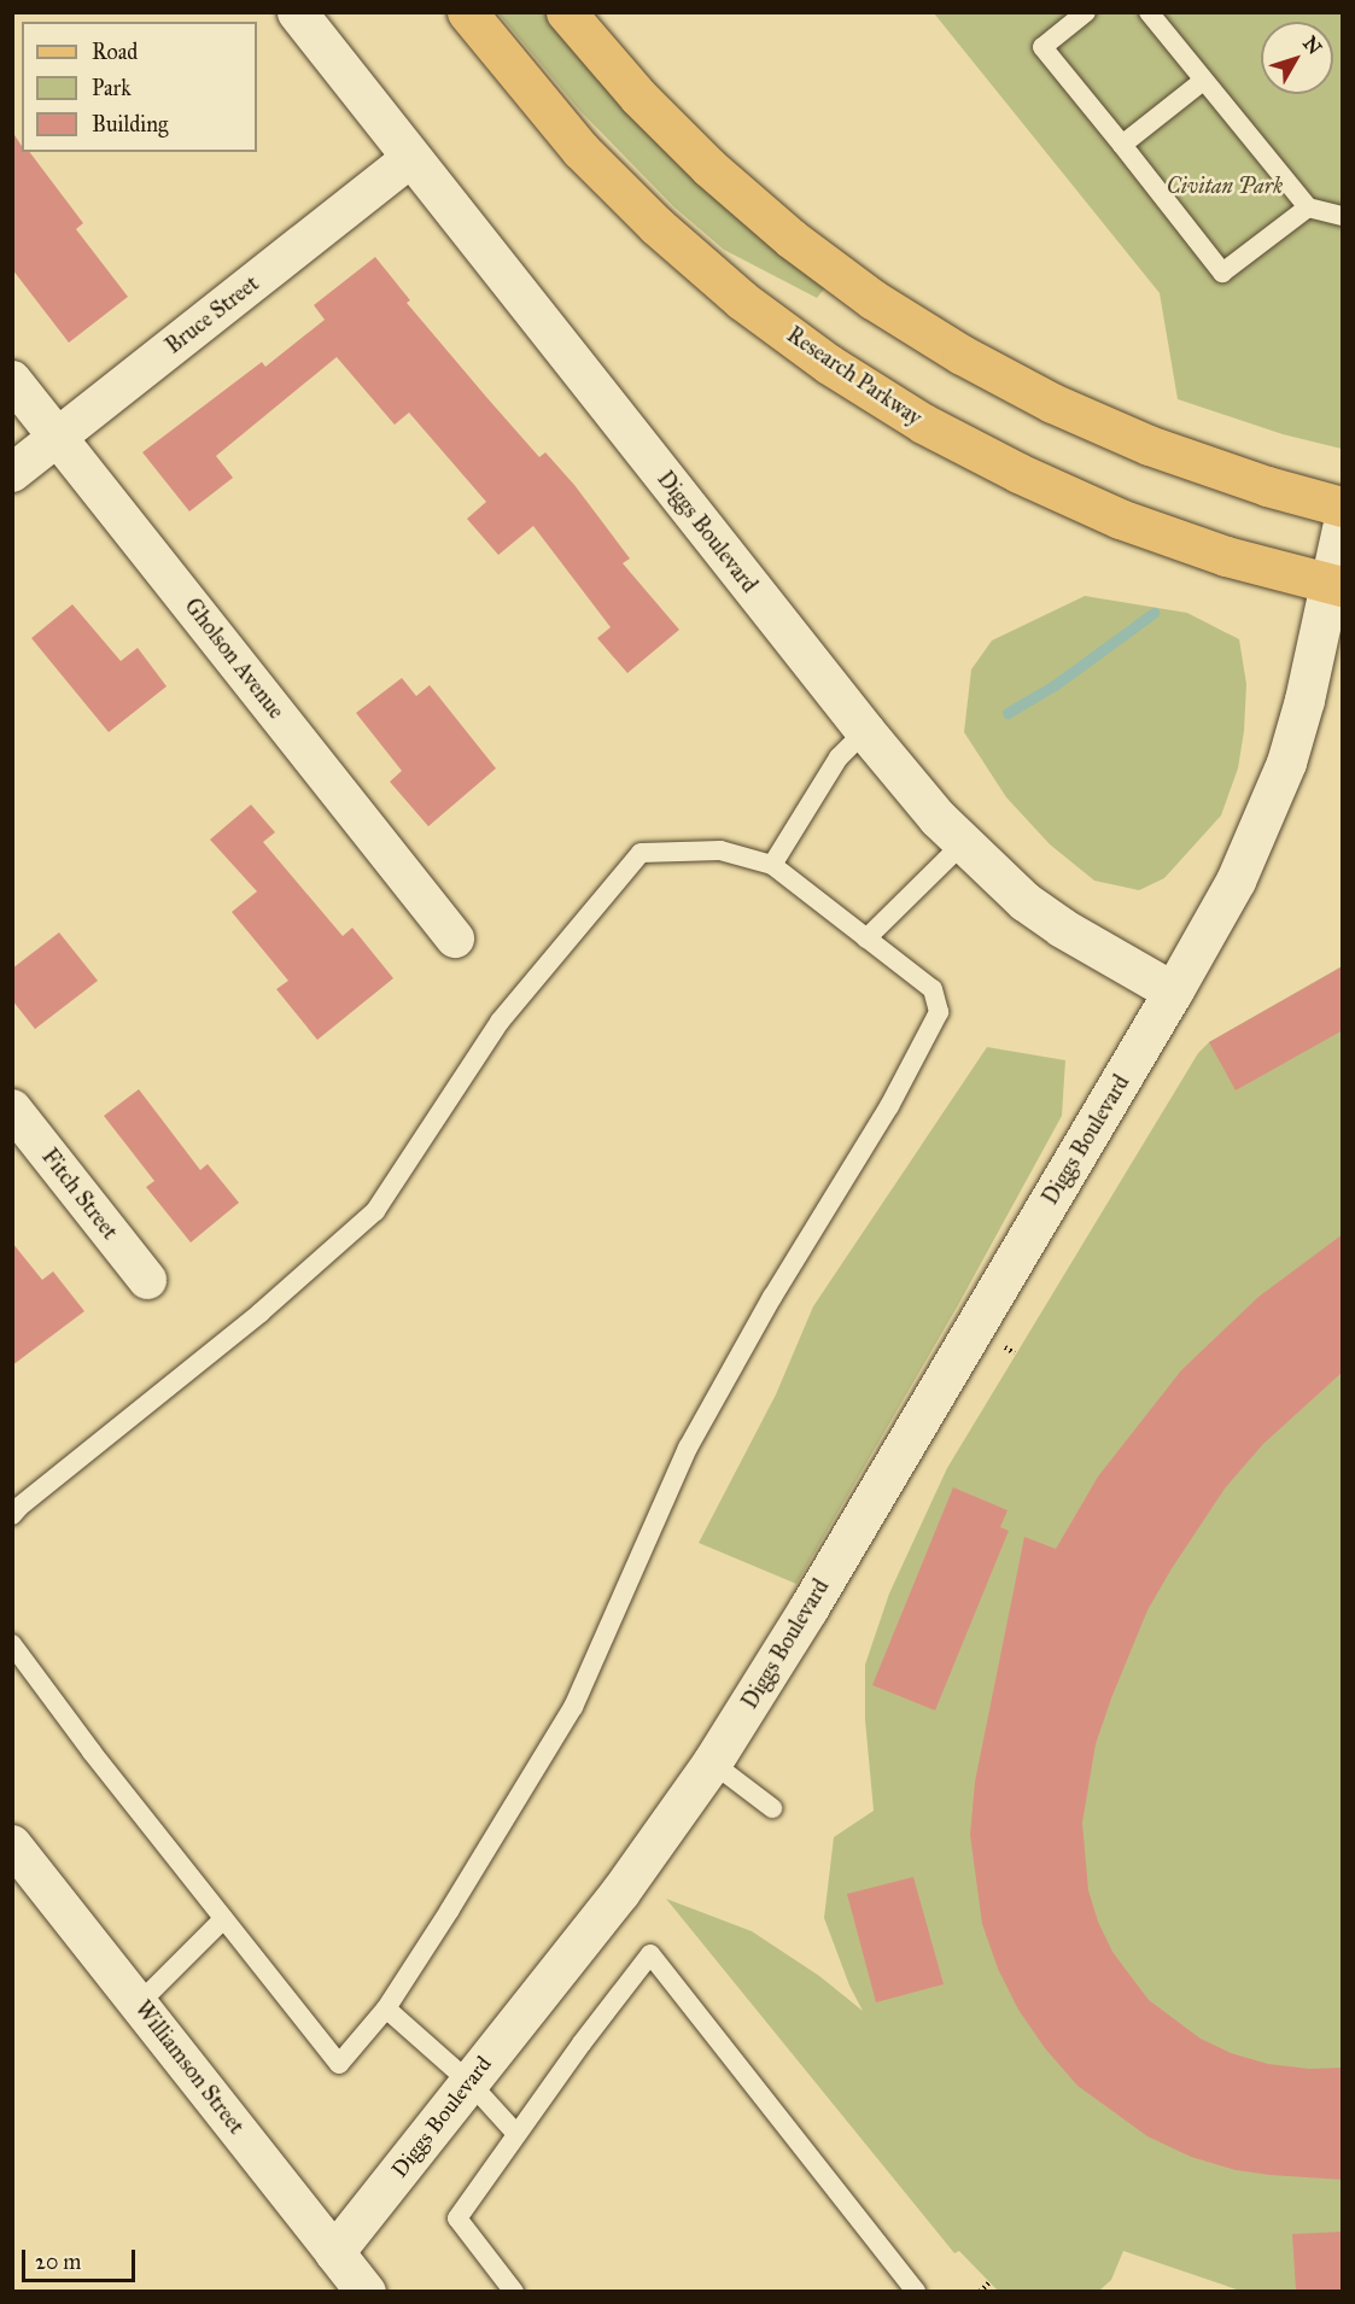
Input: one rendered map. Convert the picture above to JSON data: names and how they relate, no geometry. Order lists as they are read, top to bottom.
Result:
{
  "streets": {
    "main road": ["Research Parkway"],
    "street": [
      "Bruce Street",
      "Diggs Boulevard",
      "Gholson Avenue",
      "Fitch Street",
      "Williamson Street"
    ]
  },
  "crossings": [
    ["Bruce Street", "Diggs Boulevard"],
    ["Bruce Street", "Gholson Avenue"],
    ["Research Parkway", "Diggs Boulevard"],
    ["Diggs Boulevard", "Williamson Street"]
  ],
  "parks": ["Civitan Park"],
  "legend": ["Road", "Park", "Building"],
  "scale_bar": "20 m",
  "north": "top right"
}
